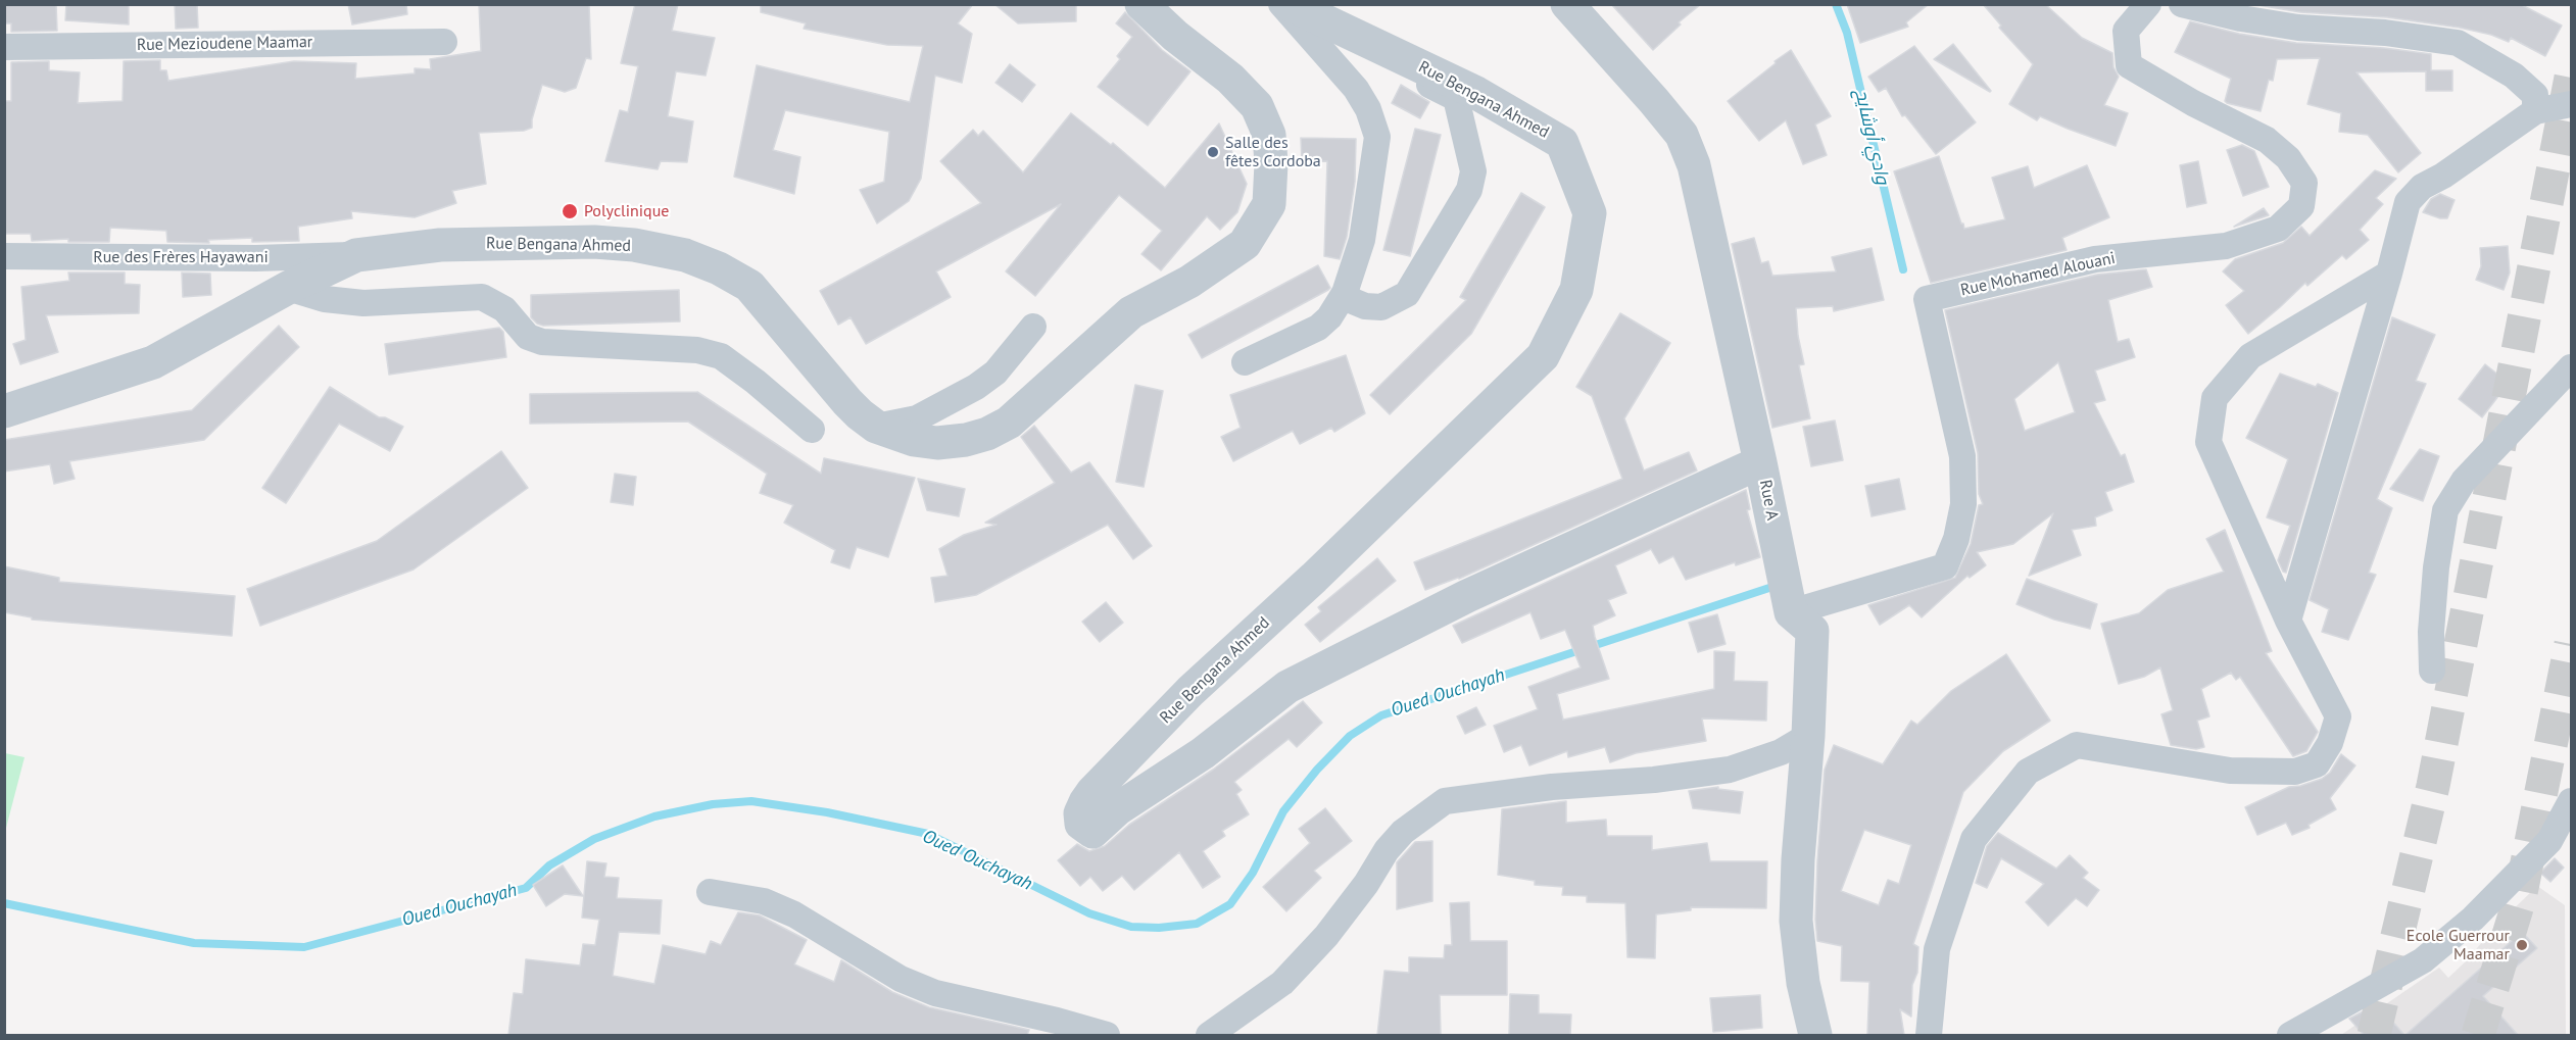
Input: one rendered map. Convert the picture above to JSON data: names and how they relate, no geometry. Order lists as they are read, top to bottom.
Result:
{
  "streets": {
    "street": [
      "Rue Mezioudene Maamar",
      "Rue Bengana Ahmed",
      "Rue des Frères Hayawani",
      "Rue Mohamed Alouani",
      "Rue A"
    ]
  },
  "crossings": [
    ["Rue Bengana Ahmed", "Rue des Frères Hayawani"],
    ["Rue Bengana Ahmed", "Rue A"],
    ["Rue Mohamed Alouani", "Rue A"]
  ],
  "water": ["وادي أوشايح", "Oued Ouchayah"],
  "places": ["Salle des fêtes Cordoba", "Polyclinique", "Ecole Guerrour Maamar"]
}
